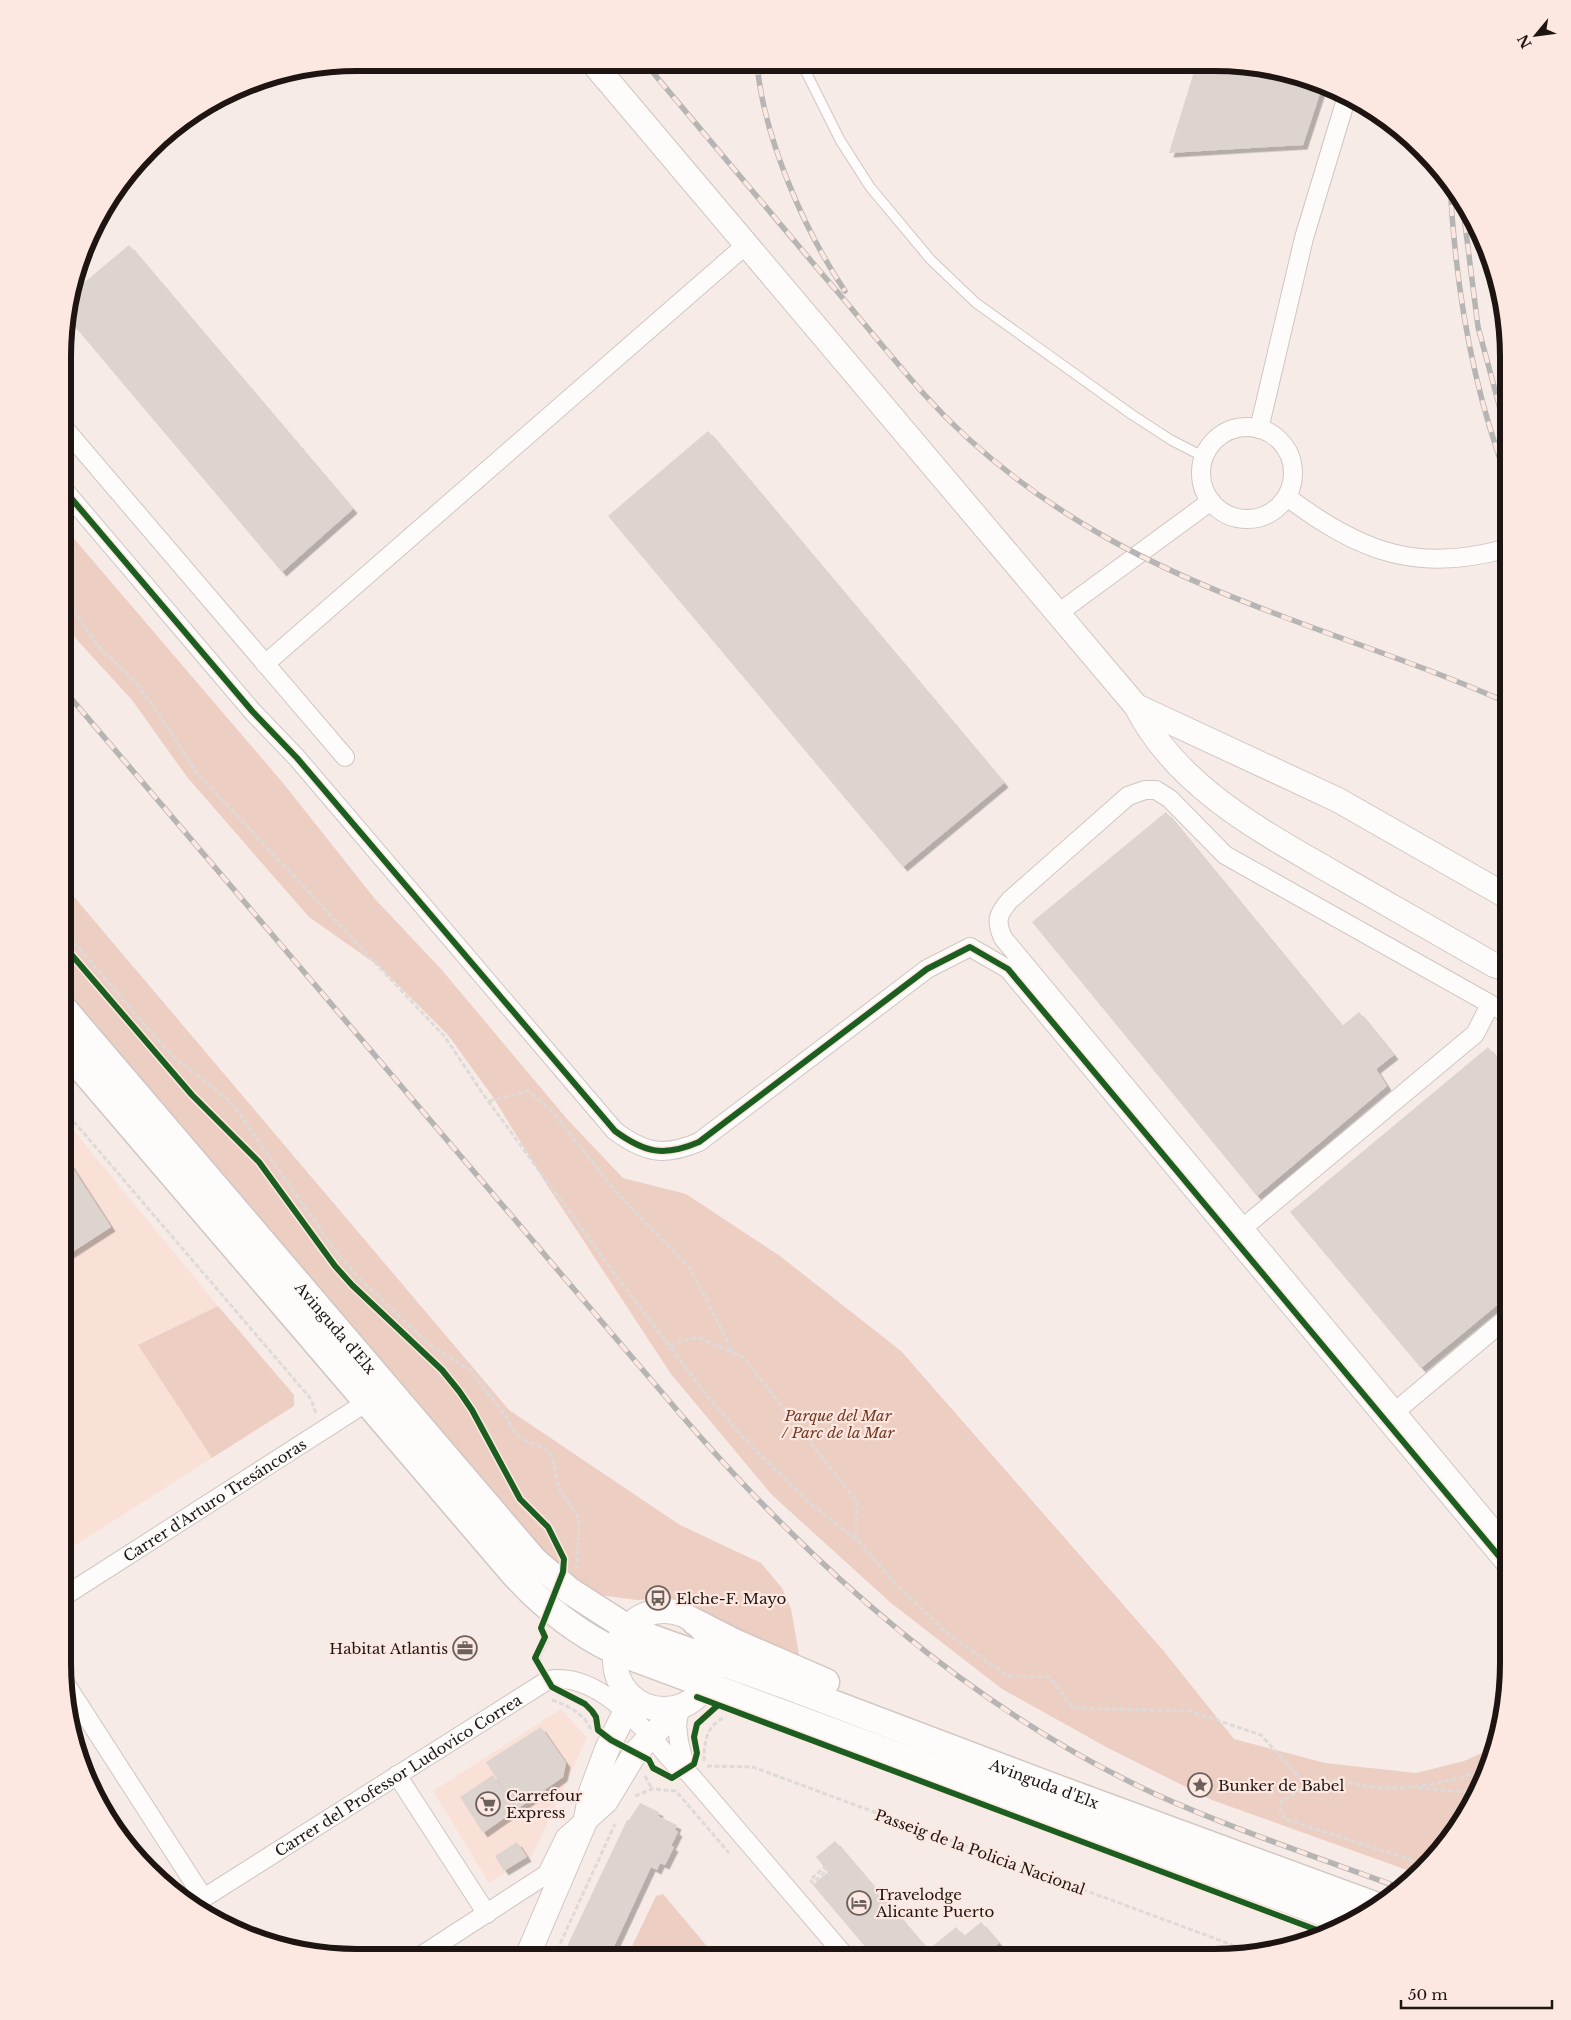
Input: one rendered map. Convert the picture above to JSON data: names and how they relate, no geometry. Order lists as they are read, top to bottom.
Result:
{
  "streets": {
    "main road": ["Avinguda d'Elx"],
    "street": ["Carrer d'Arturo Tresáncoras", "Carrer del Professor Ludovico Correa"],
    "path": ["Passeig de la Policia Nacional"]
  },
  "crossings": [
    ["Avinguda d'Elx", "Carrer d'Arturo Tresáncoras"]
  ],
  "parks": ["Parque del Mar / Parc de la Mar"],
  "places": {
    "bus stop": ["Elche-F. Mayo"],
    "office": ["Habitat Atlantis"],
    "place": ["Bunker de Babel"],
    "supermarket": ["Carrefour Express"],
    "hotel": ["Travelodge Alicante Puerto"]
  },
  "scale_bar": "50 m",
  "north": "bottom left"
}
